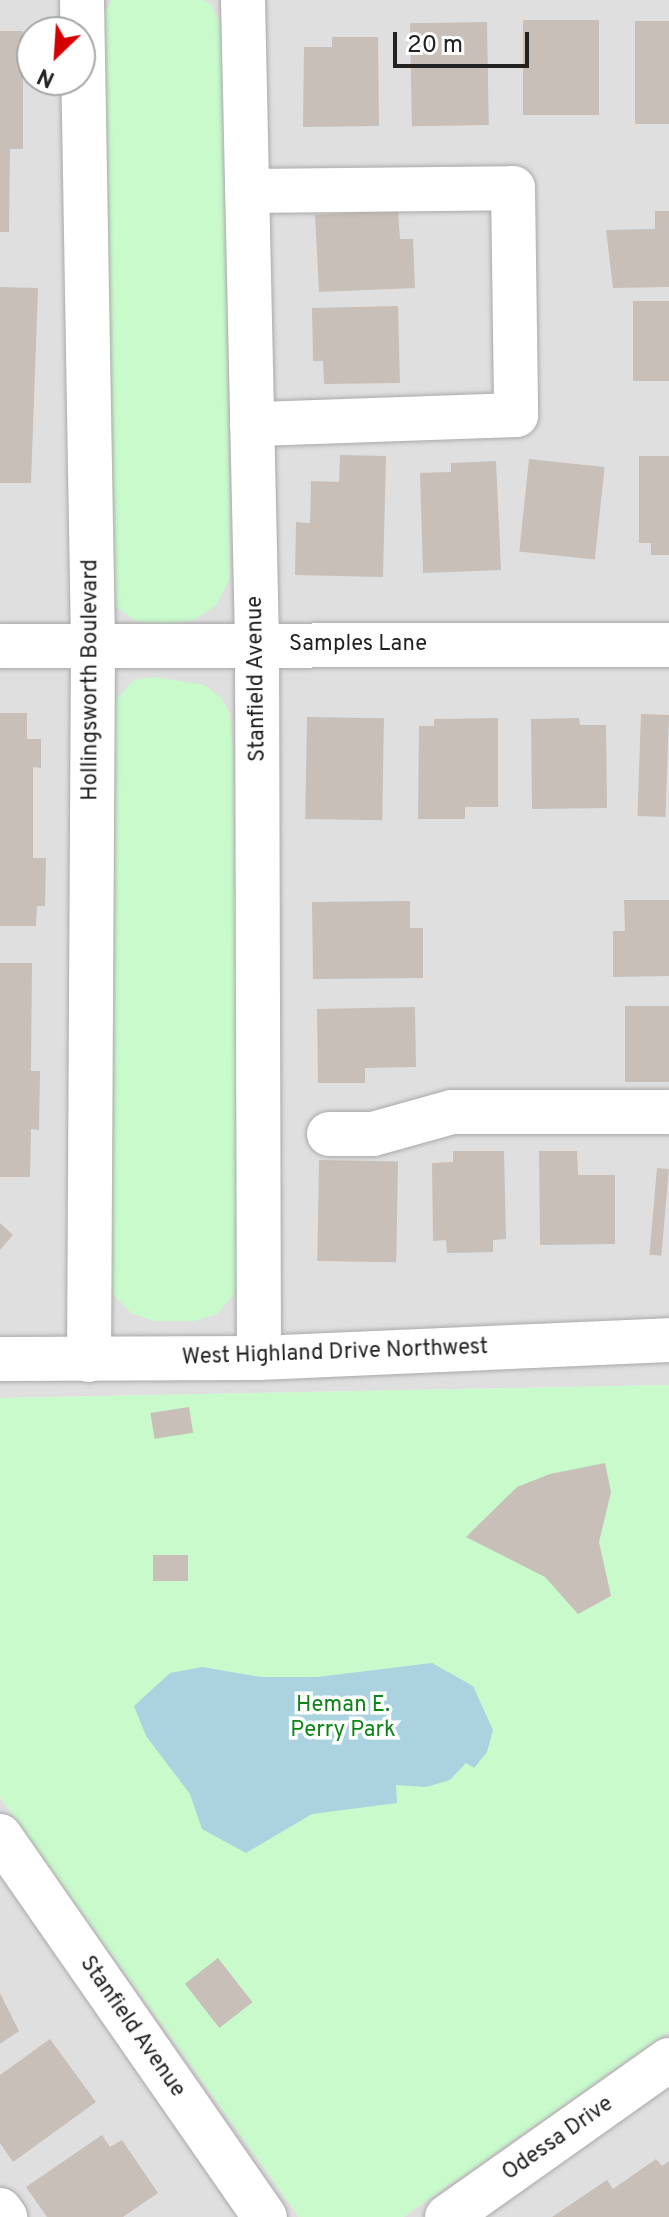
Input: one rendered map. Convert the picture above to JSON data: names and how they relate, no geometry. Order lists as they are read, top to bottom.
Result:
{
  "streets": {
    "street": [
      "Samples Lane",
      "Stanfield Avenue",
      "Hollingsworth Boulevard",
      "West Highland Drive Northwest",
      "Odessa Drive"
    ]
  },
  "crossings": [
    ["Samples Lane", "Stanfield Avenue"],
    ["Samples Lane", "Hollingsworth Boulevard"],
    ["Stanfield Avenue", "West Highland Drive Northwest"],
    ["Hollingsworth Boulevard", "West Highland Drive Northwest"]
  ],
  "parks": ["Heman E. Perry Park"],
  "scale_bar": "20 m",
  "north": "bottom left"
}
